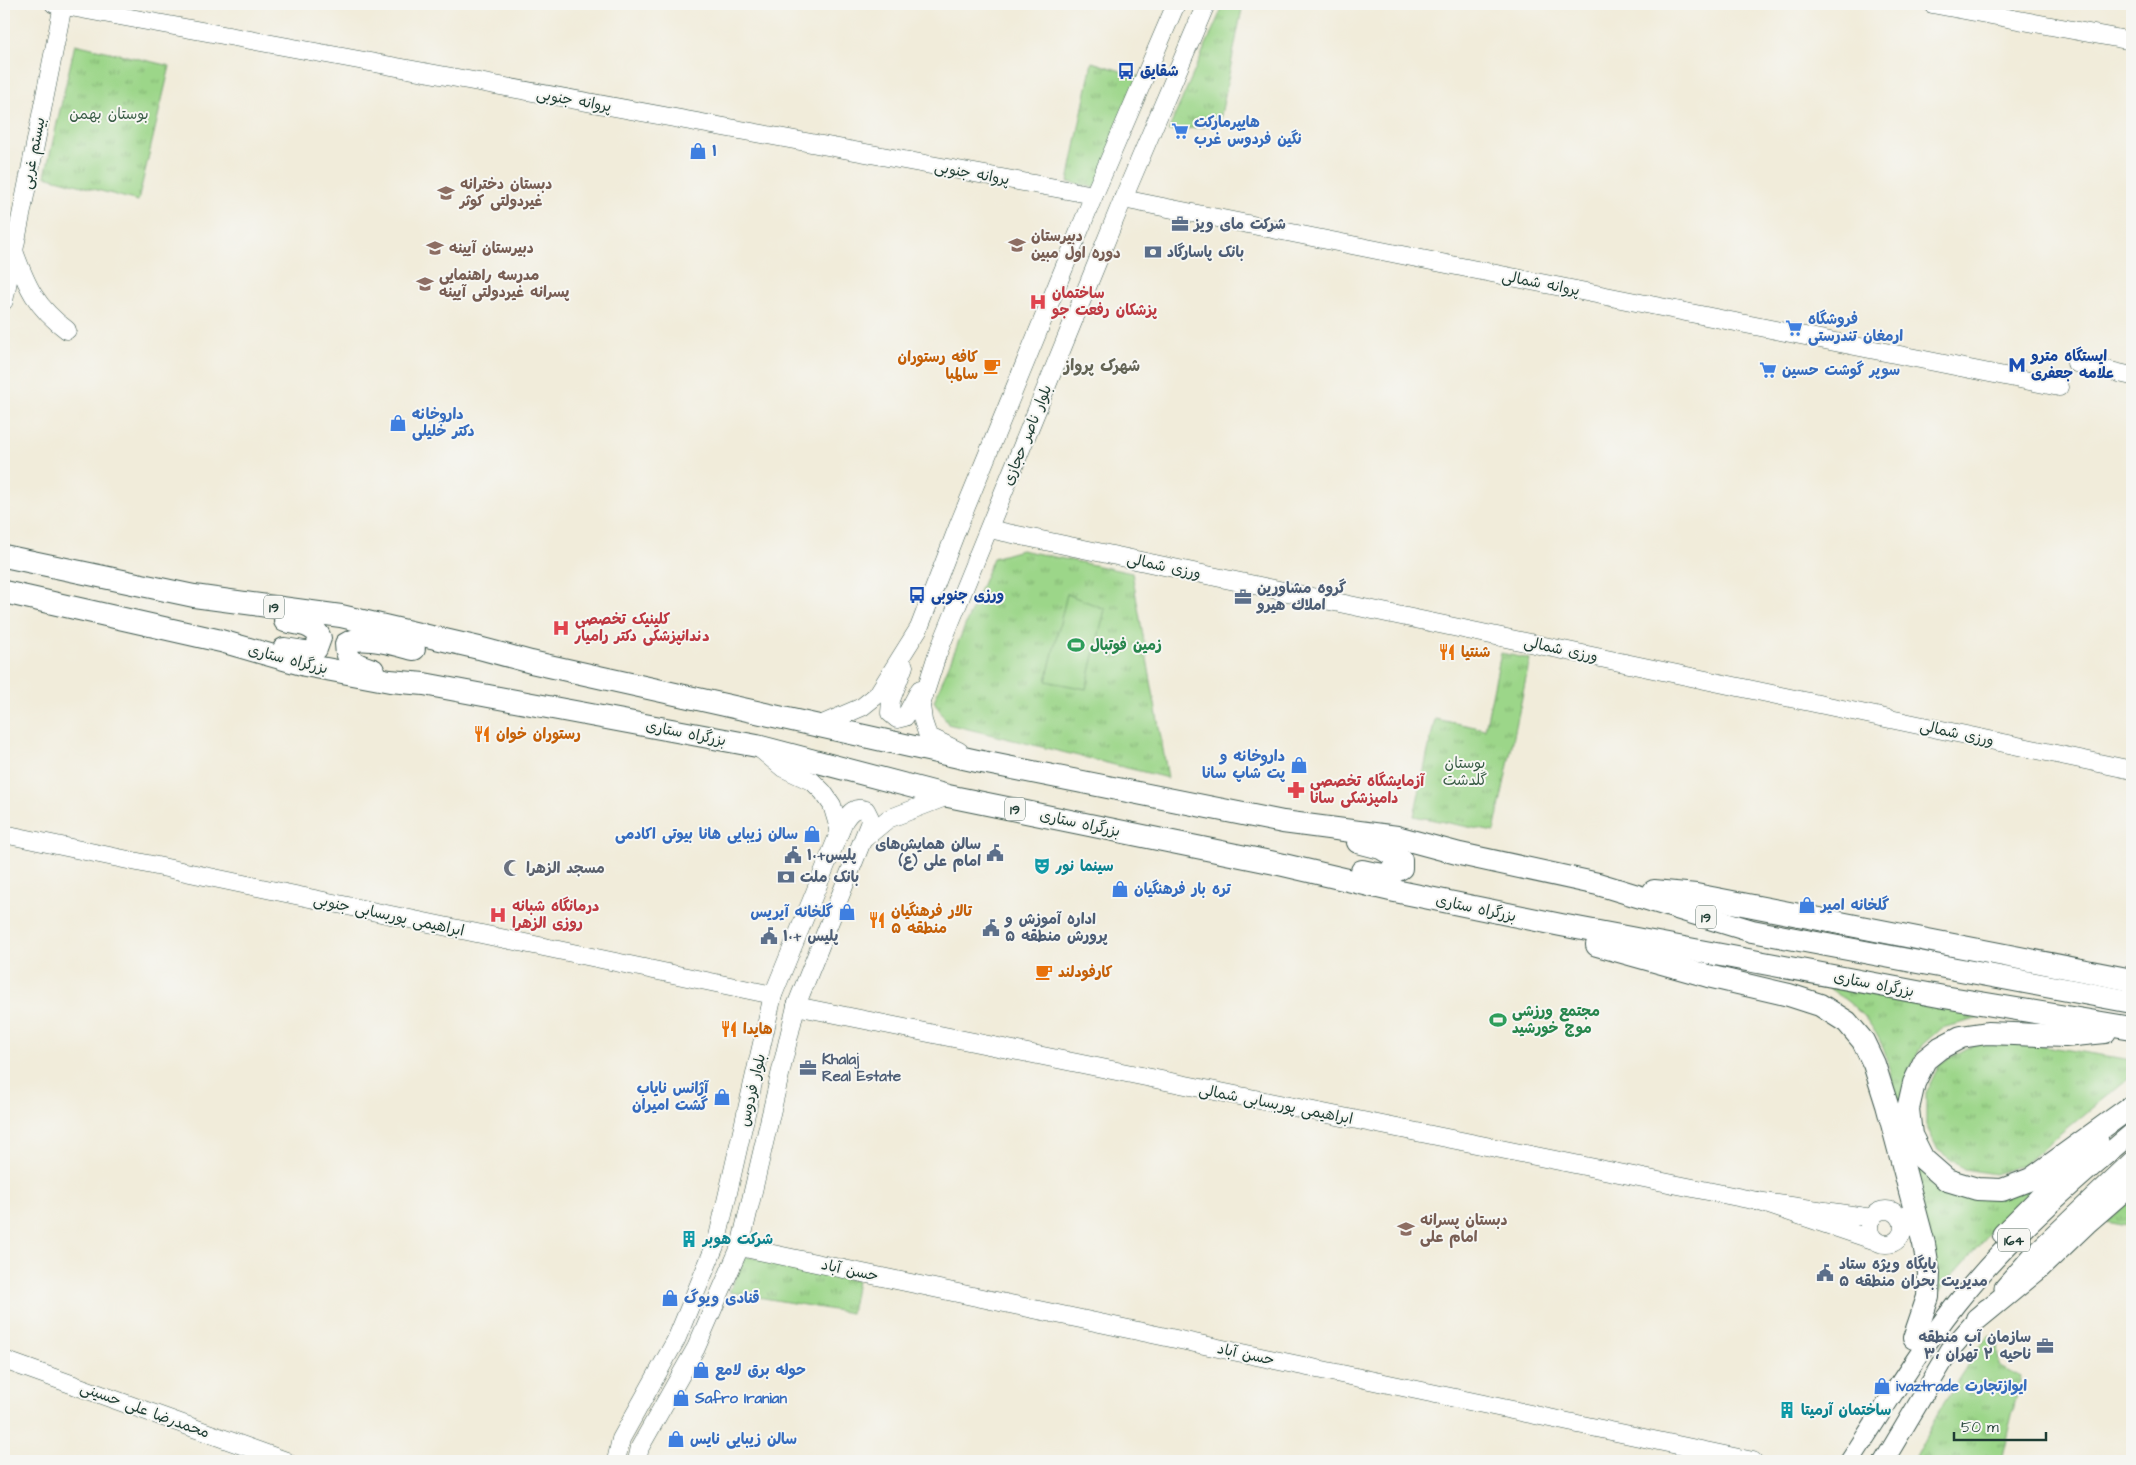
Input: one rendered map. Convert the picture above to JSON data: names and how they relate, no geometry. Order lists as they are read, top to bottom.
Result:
{
  "streets": {
    "highway": ["19", "بزرگراه ستاری"],
    "main road": ["164"],
    "street": [
      "پروانه جنوبی",
      "بیستم غربی",
      "پروانه شمالی",
      "بلوار ناصر حجازی",
      "ورزی شمالی",
      "ابراهیمی پوربسابی جنوبی",
      "بلوار فردوس",
      "ابراهیمی پوربسابی شمالی",
      "حسن آباد",
      "محمدرضا علی حسینی"
    ]
  },
  "crossings": [
    ["پروانه جنوبی", "بیستم غربی"],
    ["پروانه جنوبی", "بلوار ناصر حجازی"],
    ["پروانه شمالی", "بلوار ناصر حجازی"],
    ["بلوار ناصر حجازی", "ورزی شمالی"],
    ["بلوار ناصر حجازی", "بزرگراه ستاری"],
    ["بزرگراه ستاری", "بلوار فردوس"],
    ["ابراهیمی پوربسابی جنوبی", "بلوار فردوس"],
    ["بلوار فردوس", "ابراهیمی پوربسابی شمالی"],
    ["بلوار فردوس", "حسن آباد"]
  ],
  "districts": ["شهرک پرواز"],
  "parks": ["بوستان بهمن", "بوستان گلدشت"],
  "places": {
    "bus stop": ["شقایق", "ورزی جنوبی"],
    "supermarket": ["هایپرمارکت نگین فردوس غرب", "فروشگاه ارمغان تندرستی", "سوپر گوشت حسین"],
    "shop": [
      "۱",
      "داروخانه دکتر خلیلی",
      "داروخانه و پت شاپ سانا",
      "سالن زیبایی هانا بیوتی اکادمی",
      "تره بار فرهنگیان",
      "گلخانه امیر",
      "گلخانه آیریس",
      "آژانس نایاب گشت امیران",
      "قنادی ویوگ",
      "حوله برق لامع",
      "ivaztrade ایوازتجارت",
      "Safro Iranian",
      "سالن زیبایی نایس"
    ],
    "school or university": [
      "دبستان دخترانه غیردولتی کوثر",
      "دبیرستان دوره اول مبین",
      "دبیرستان آیینه",
      "مدرسه راهنمایی پسرانه غیردولتی آیینه",
      "دبستان پسرانه امام علی"
    ],
    "office": [
      "شرکت مای ویز",
      "گروه مشاورين املاك هيرو",
      "Khalaj Real Estate",
      "سازمان آب منطقه ۳، ناحیه ۲ تهران"
    ],
    "bank": ["بانک پاسارگاد", "بانک ملت"],
    "hospital": ["ساختمان پزشكان رفعت جو", "کلینیک تخصصی دندانپزشکی دکتر رامیار", "درمانگاه شبانه روزی الزهرا"],
    "metro station": ["ایستگاه مترو علامه جعفری"],
    "cafe": ["کافه رستوران سالمبا", "کارفودلند"],
    "sports": ["زمین فوتبال", "مجتمع ورزشی موج خورشید"],
    "restaurant": [
      "شنتیا",
      "رستوران خوان",
      "تالار فرهنگیان منطقه ۵",
      "هایدا"
    ],
    "pharmacy": ["آزمایشگاه تخصصی دامپزشکی سانا"],
    "public building": [
      "سالن همایش‌های امام علی (ع)",
      "پلیس+١٠",
      "اداره آموزش و پرورش منطقه ۵",
      "پلیس +۱۰",
      "پایگاه ویژه ستاد مدیریت بحران منطقه ۵"
    ],
    "theatre": ["سینما نور"],
    "mosque": ["مسجد الزهرا"],
    "building": ["شرکت هوبر", "ساختمان آرمیتا"]
  },
  "scale_bar": "50 m"
}
